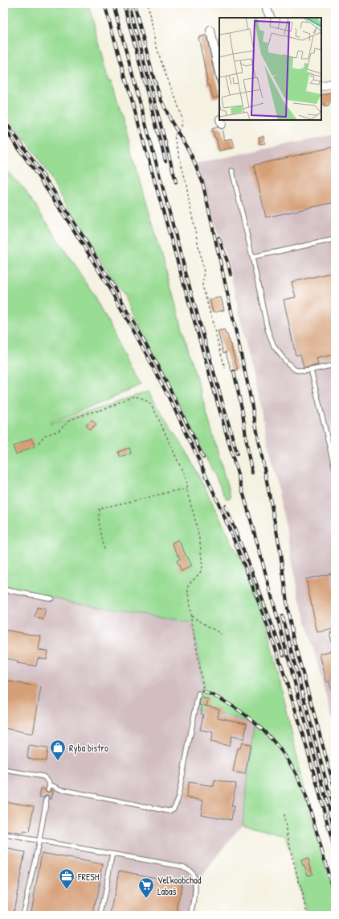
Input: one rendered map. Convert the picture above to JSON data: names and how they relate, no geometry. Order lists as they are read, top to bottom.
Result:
{
  "places": {
    "shop": ["Ryba bistro"],
    "office": ["FRESH"],
    "supermarket": ["Veľkoobchod Labaš"]
  }
}
